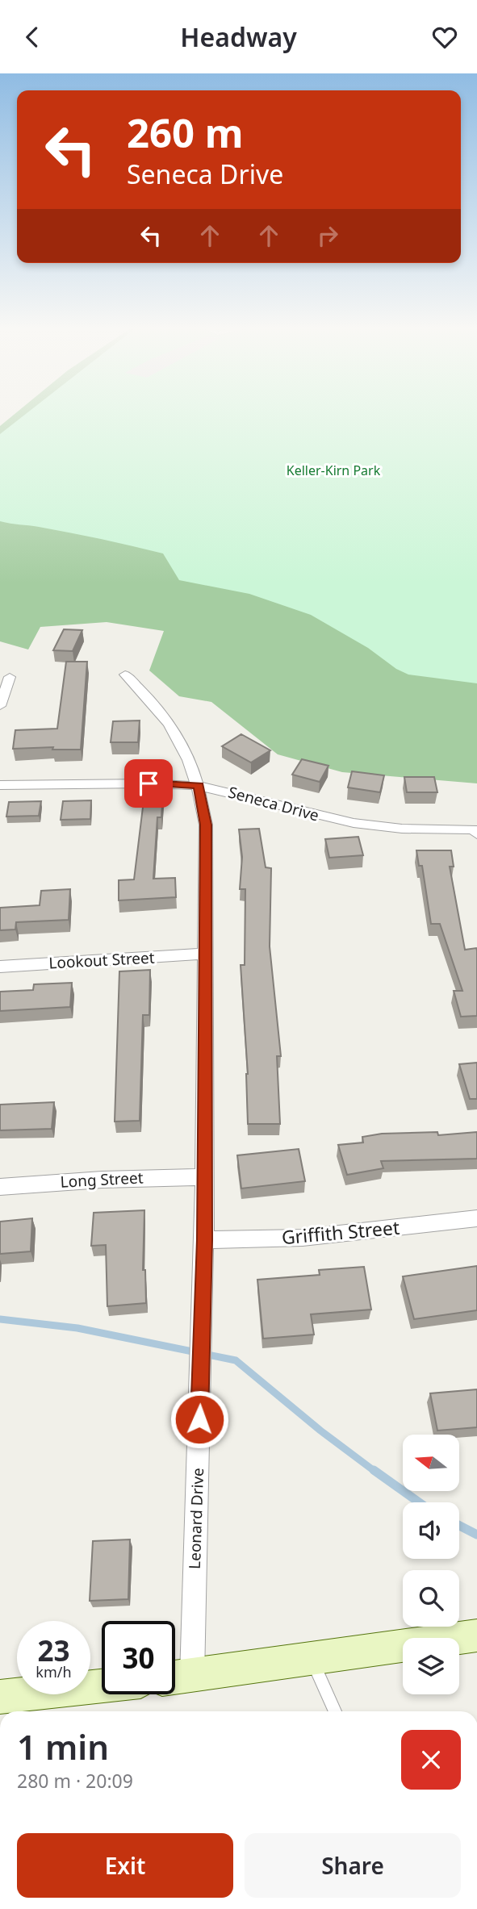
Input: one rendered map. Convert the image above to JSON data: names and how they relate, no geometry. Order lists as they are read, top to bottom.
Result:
{
  "streets": {
    "street": [
      "Seneca Drive",
      "Lookout Street",
      "Long Street",
      "Griffith Street",
      "Leonard Drive"
    ]
  },
  "crossings": [
    ["Seneca Drive", "Leonard Drive"],
    ["Lookout Street", "Leonard Drive"],
    ["Long Street", "Leonard Drive"],
    ["Griffith Street", "Leonard Drive"]
  ],
  "parks": ["Keller-Kirn Park"],
  "north": "left",
  "page": {
    "header": "Headway",
    "turn": ["260 m", "Seneca Drive"],
    "speed": "23 km/h",
    "limit": "30",
    "heading": ["1 min", "280 m · 20:09"],
    "buttons": ["Exit", "Share"]
  }
}
